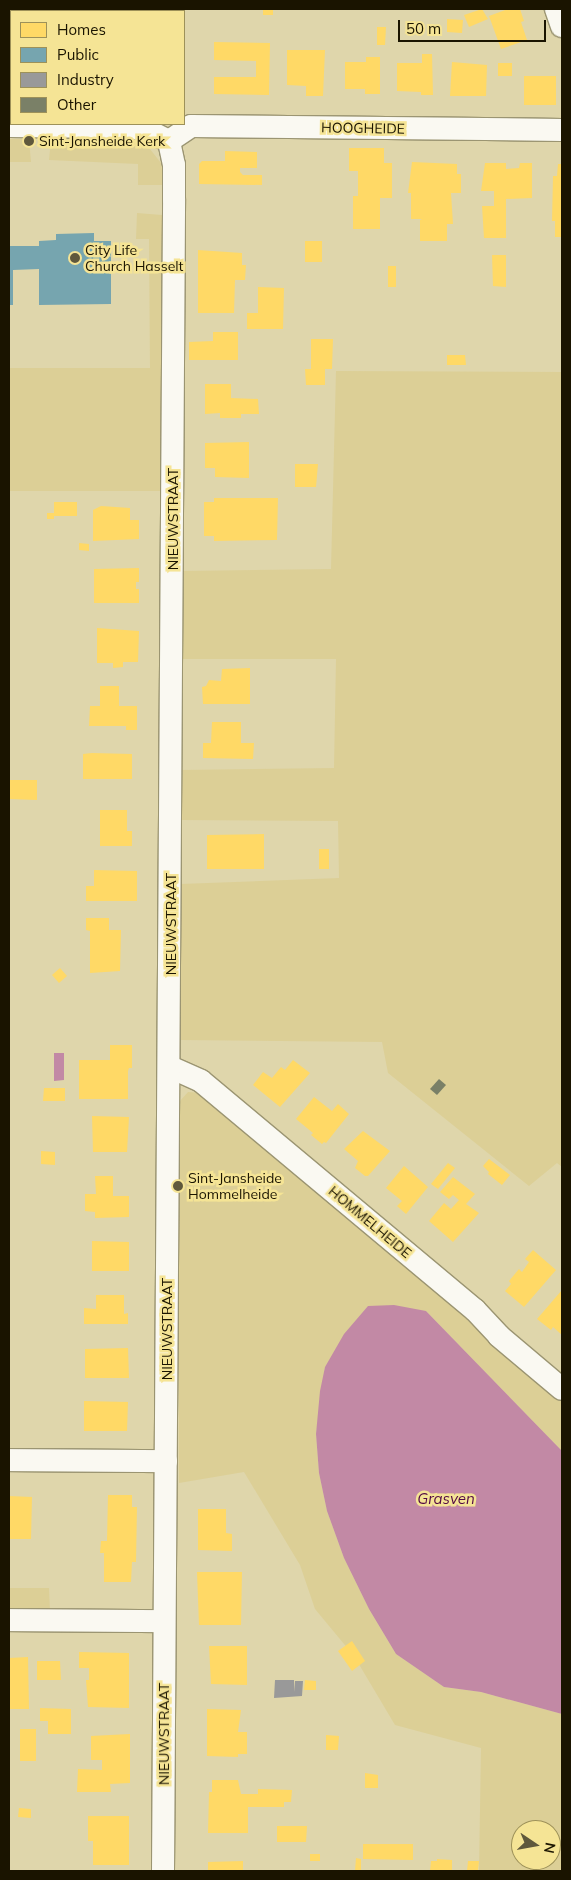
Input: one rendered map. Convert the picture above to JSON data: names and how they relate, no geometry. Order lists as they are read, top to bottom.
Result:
{
  "streets": {
    "street": ["HOOGHEIDE", "NIEUWSTRAAT", "HOMMELHEIDE"]
  },
  "crossings": [
    ["HOOGHEIDE", "NIEUWSTRAAT"],
    ["NIEUWSTRAAT", "HOMMELHEIDE"]
  ],
  "water": ["Grasven"],
  "places": ["Sint-Jansheide Kerk", "City Life Church Hasselt", "Sint-Jansheide Hommelheide"],
  "legend": [
    "Homes",
    "Public",
    "Industry",
    "Other"
  ],
  "scale_bar": "50 m",
  "north": "right"
}
